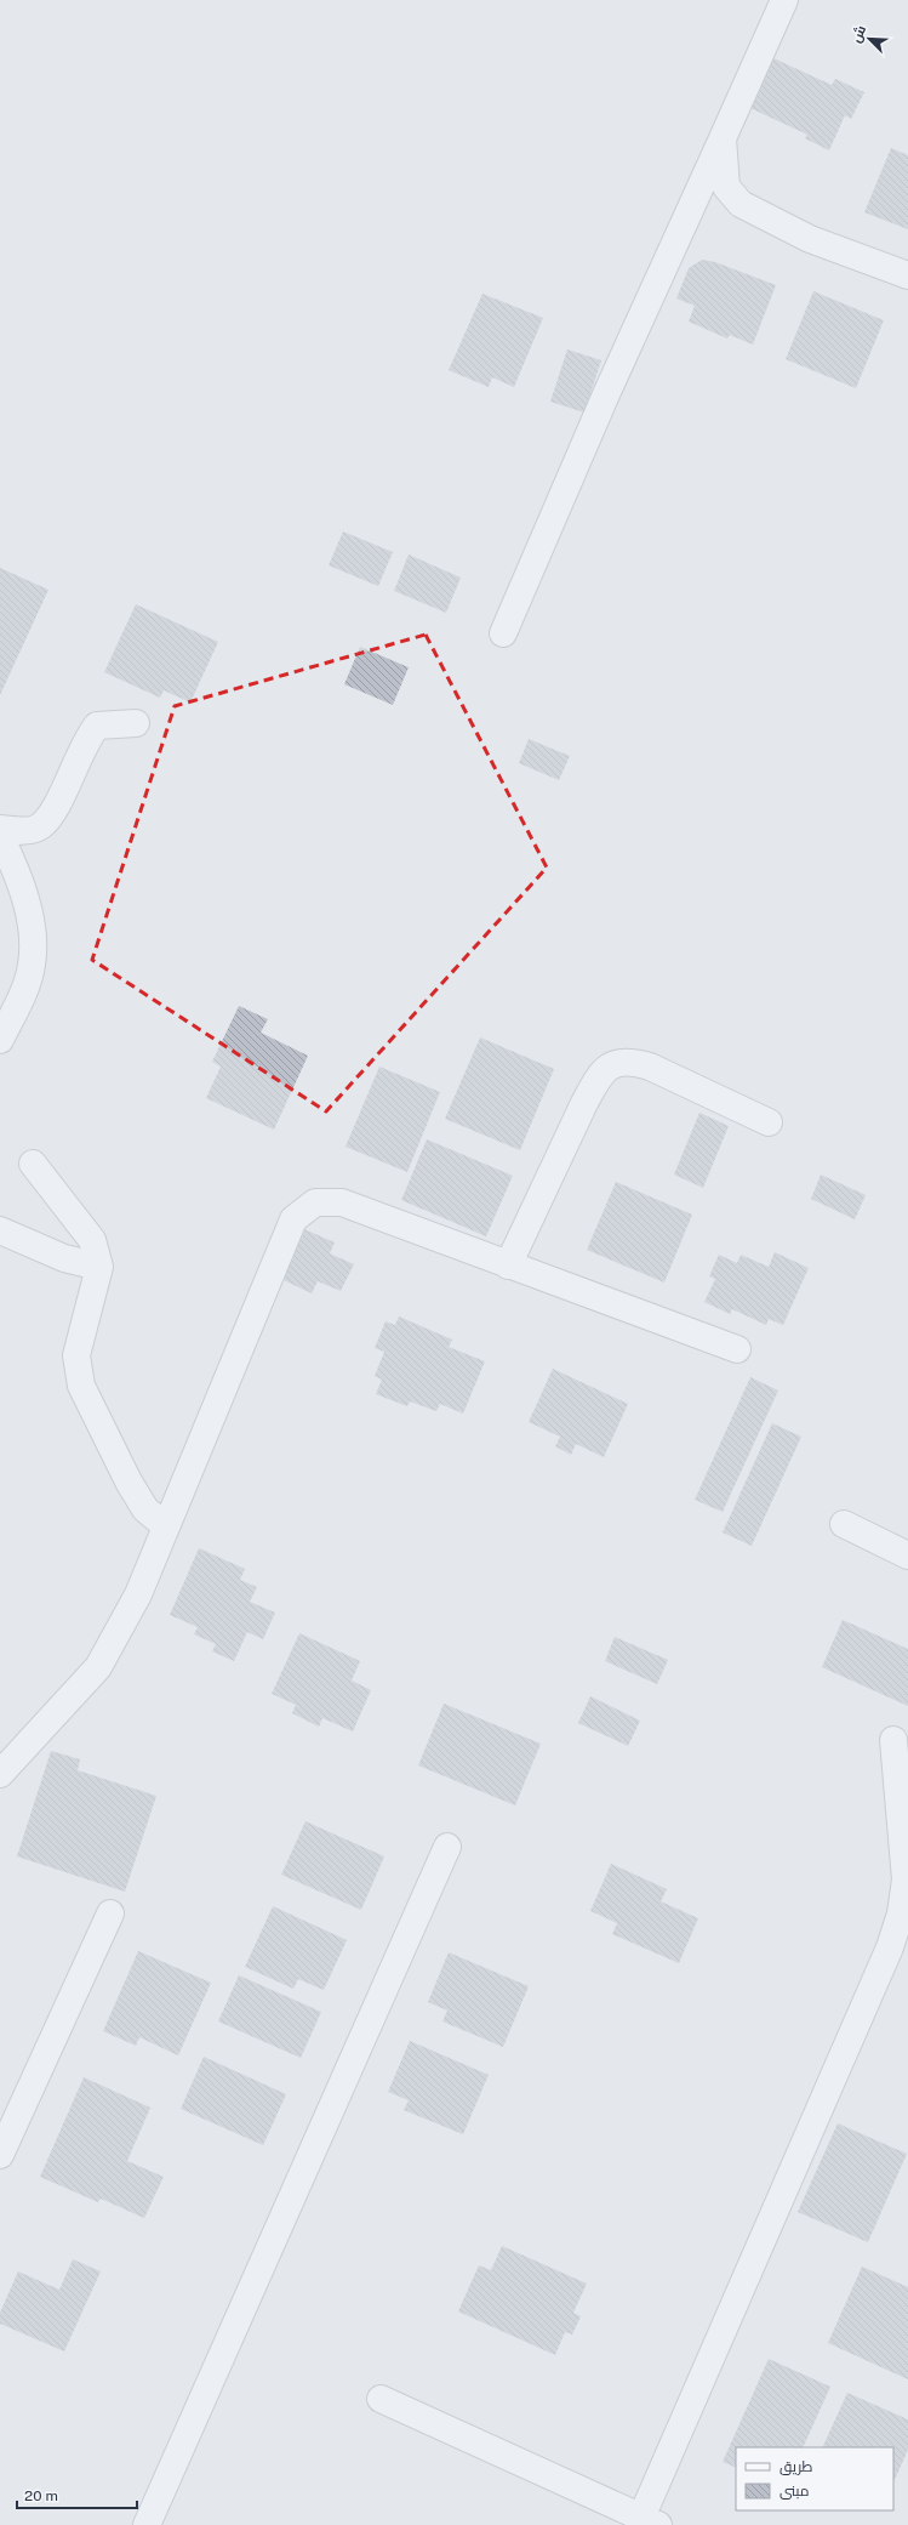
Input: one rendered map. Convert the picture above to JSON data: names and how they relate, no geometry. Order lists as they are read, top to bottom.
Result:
{
  "legend": ["طريق", "مبنى"],
  "scale_bar": "20 m",
  "north": "top left"
}
